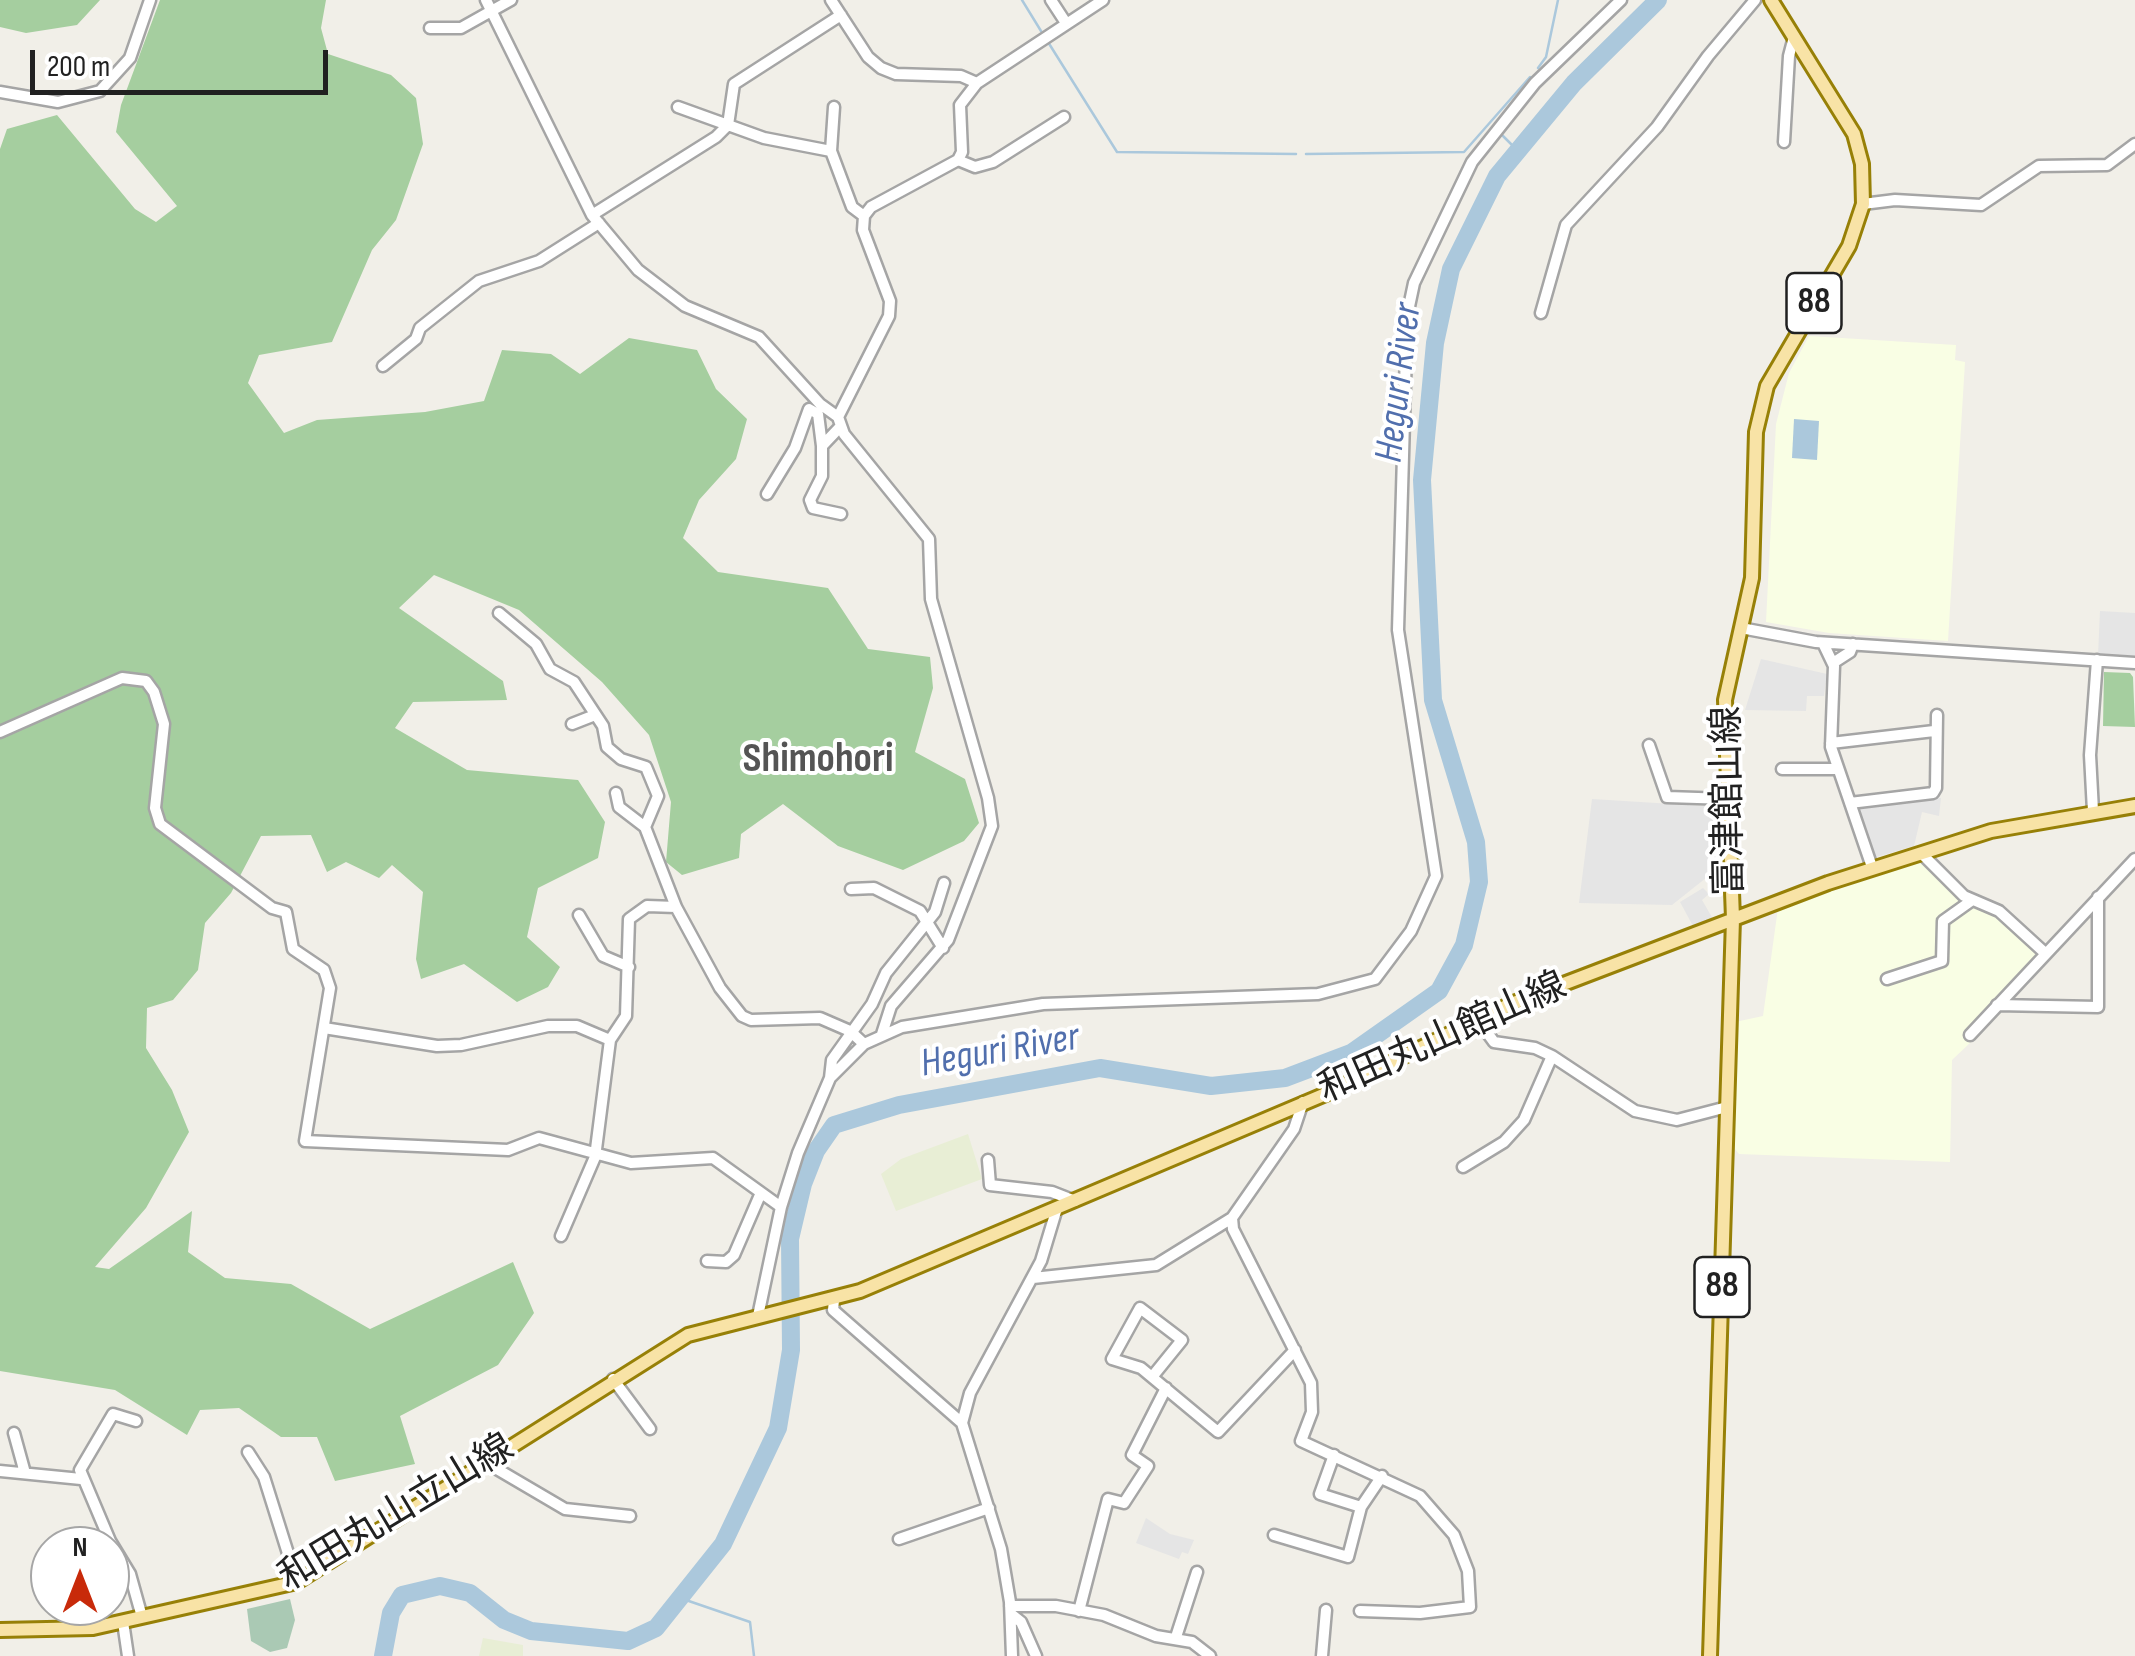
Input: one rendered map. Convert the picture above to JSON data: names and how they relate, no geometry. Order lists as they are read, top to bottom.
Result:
{
  "streets": {
    "main road": [
      "88",
      "富津館山線",
      "和田丸山館山線",
      "和田丸山立山線"
    ]
  },
  "crossings": [
    ["富津館山線", "和田丸山館山線"],
    ["和田丸山館山線", "和田丸山立山線"]
  ],
  "districts": ["Shimohori"],
  "water": ["Heguri River"],
  "scale_bar": "200 m",
  "north": "top"
}
